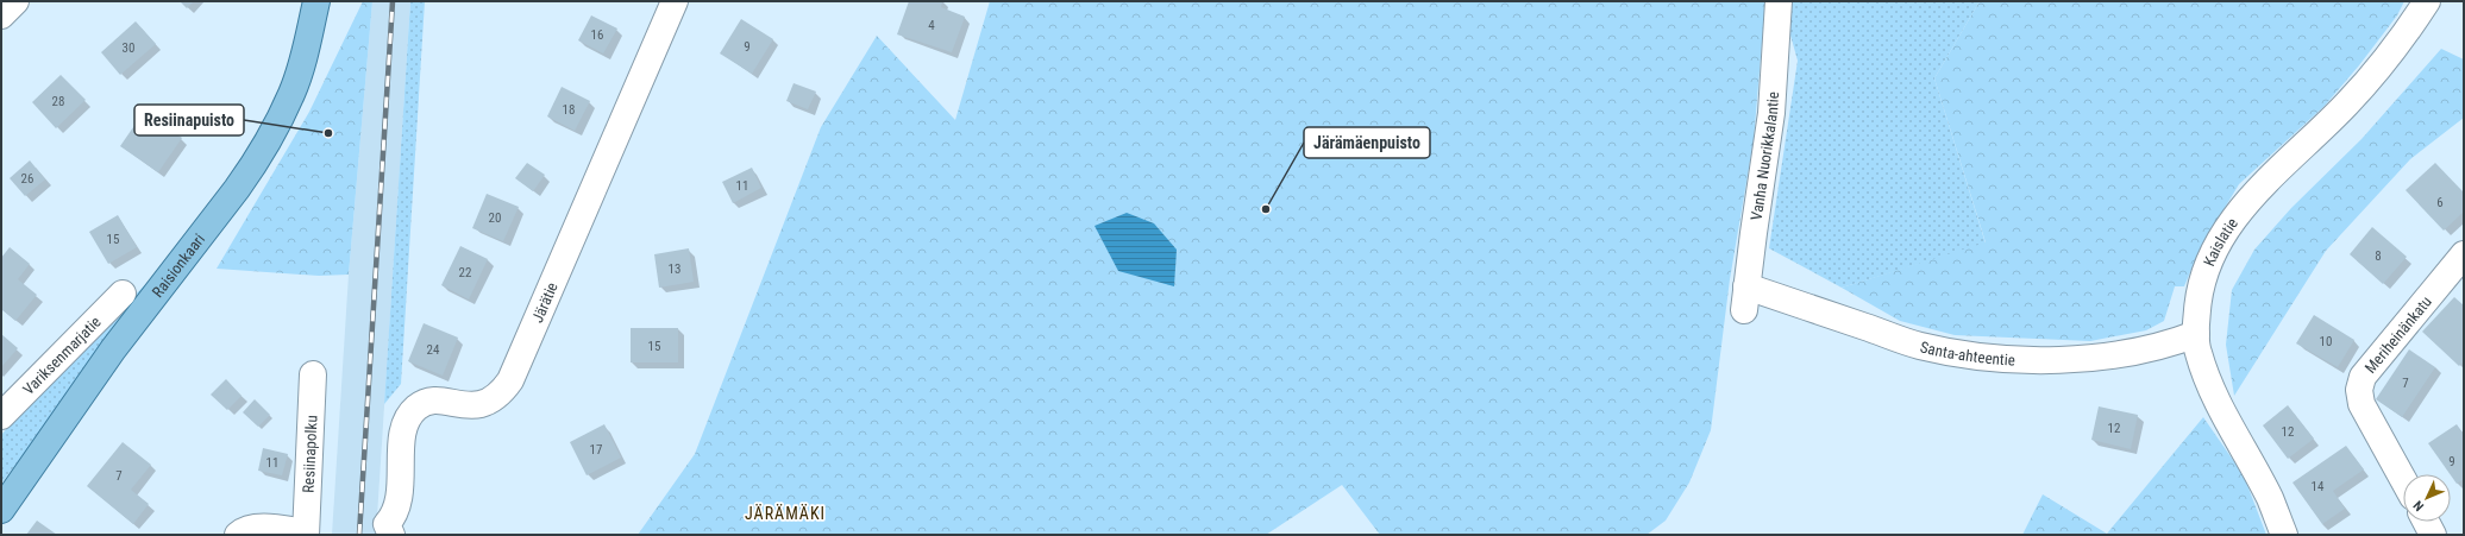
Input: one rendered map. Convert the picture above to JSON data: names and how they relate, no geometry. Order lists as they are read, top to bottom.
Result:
{
  "streets": {
    "main road": ["Raisionkaari"],
    "street": [
      "Vanha Nuorikkalantie",
      "Kaislatie",
      "Järätie",
      "Meriheinänkatu",
      "Santa-ahteentie",
      "Variksenmarjatie",
      "Resiinapolku"
    ]
  },
  "crossings": [
    ["Vanha Nuorikkalantie", "Santa-ahteentie"],
    ["Kaislatie", "Santa-ahteentie"]
  ],
  "districts": ["JÄRÄMÄKI"],
  "places": ["Resiinapuisto", "Järämäenpuisto"],
  "house_numbers": [
    "4",
    "16",
    "9",
    "30",
    "28",
    "18",
    "26",
    "11",
    "6",
    "20",
    "15",
    "8",
    "13",
    "22",
    "10",
    "15",
    "24",
    "7",
    "12",
    "12",
    "17",
    "9",
    "11",
    "7",
    "14"
  ],
  "north": "bottom left"
}
